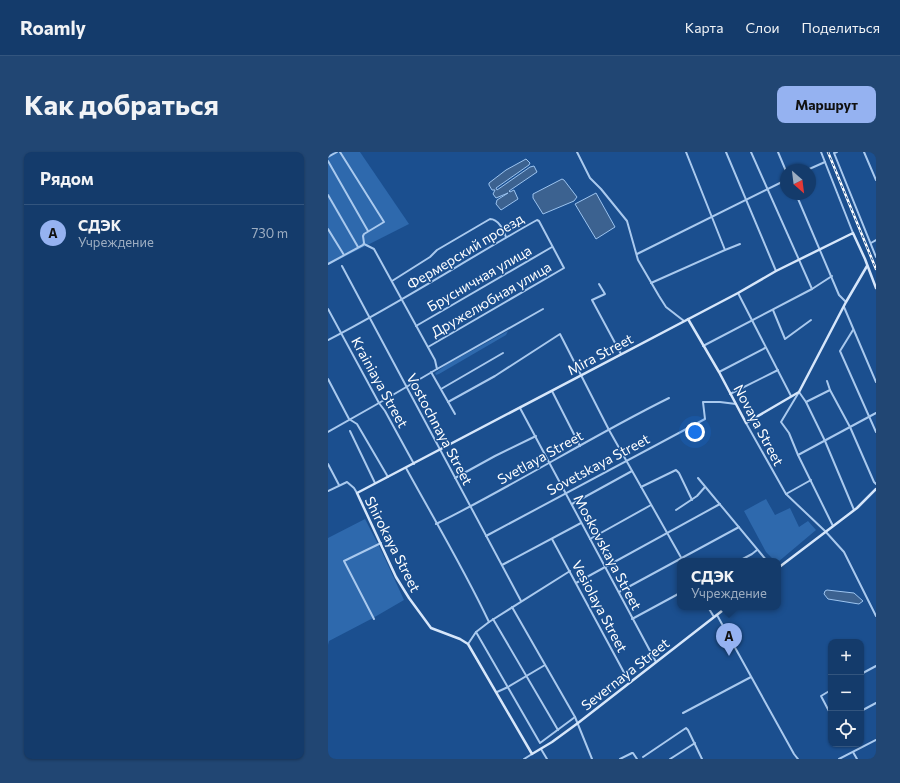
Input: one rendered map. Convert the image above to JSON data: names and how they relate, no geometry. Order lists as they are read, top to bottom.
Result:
{
  "streets": {
    "street": [
      "Фермерский проезд",
      "Брусничная улица",
      "Дружелюбная улица",
      "Mira Street",
      "Krainiaya Street",
      "Novaya Street",
      "Vostochnaya Street",
      "Svetlaya Street",
      "Sovetskaya Street",
      "Shirokaya Street",
      "Moskovskaya Street",
      "Vesiolaya Street",
      "Severnaya Street"
    ]
  },
  "crossings": [
    ["Фермерский проезд", "Брусничная улица"],
    ["Фермерский проезд", "Дружелюбная улица"],
    ["Фермерский проезд", "Krainiaya Street"],
    ["Фермерский проезд", "Vostochnaya Street"],
    ["Брусничная улица", "Дружелюбная улица"],
    ["Mira Street", "Krainiaya Street"],
    ["Mira Street", "Novaya Street"],
    ["Mira Street", "Vostochnaya Street"],
    ["Mira Street", "Shirokaya Street"],
    ["Mira Street", "Moskovskaya Street"],
    ["Novaya Street", "Sovetskaya Street"],
    ["Vostochnaya Street", "Svetlaya Street"],
    ["Vostochnaya Street", "Sovetskaya Street"],
    ["Svetlaya Street", "Moskovskaya Street"],
    ["Sovetskaya Street", "Moskovskaya Street"],
    ["Moskovskaya Street", "Severnaya Street"],
    ["Vesiolaya Street", "Severnaya Street"]
  ],
  "north": "bottom right",
  "page": {
    "header": "Roamly",
    "nav": ["Карта", "Слои", "Поделиться"],
    "buttons": "Маршрут",
    "title": "Как добраться",
    "heading": "Рядом",
    "list": [
      {
        "mark": "A",
        "name": "СДЭК",
        "note": "Учреждение",
        "value": "730 m"
      }
    ],
    "popup": ["СДЭК", "Учреждение"],
    "pins": "A",
    "map_buttons": ["+", "−"]
  }
}
